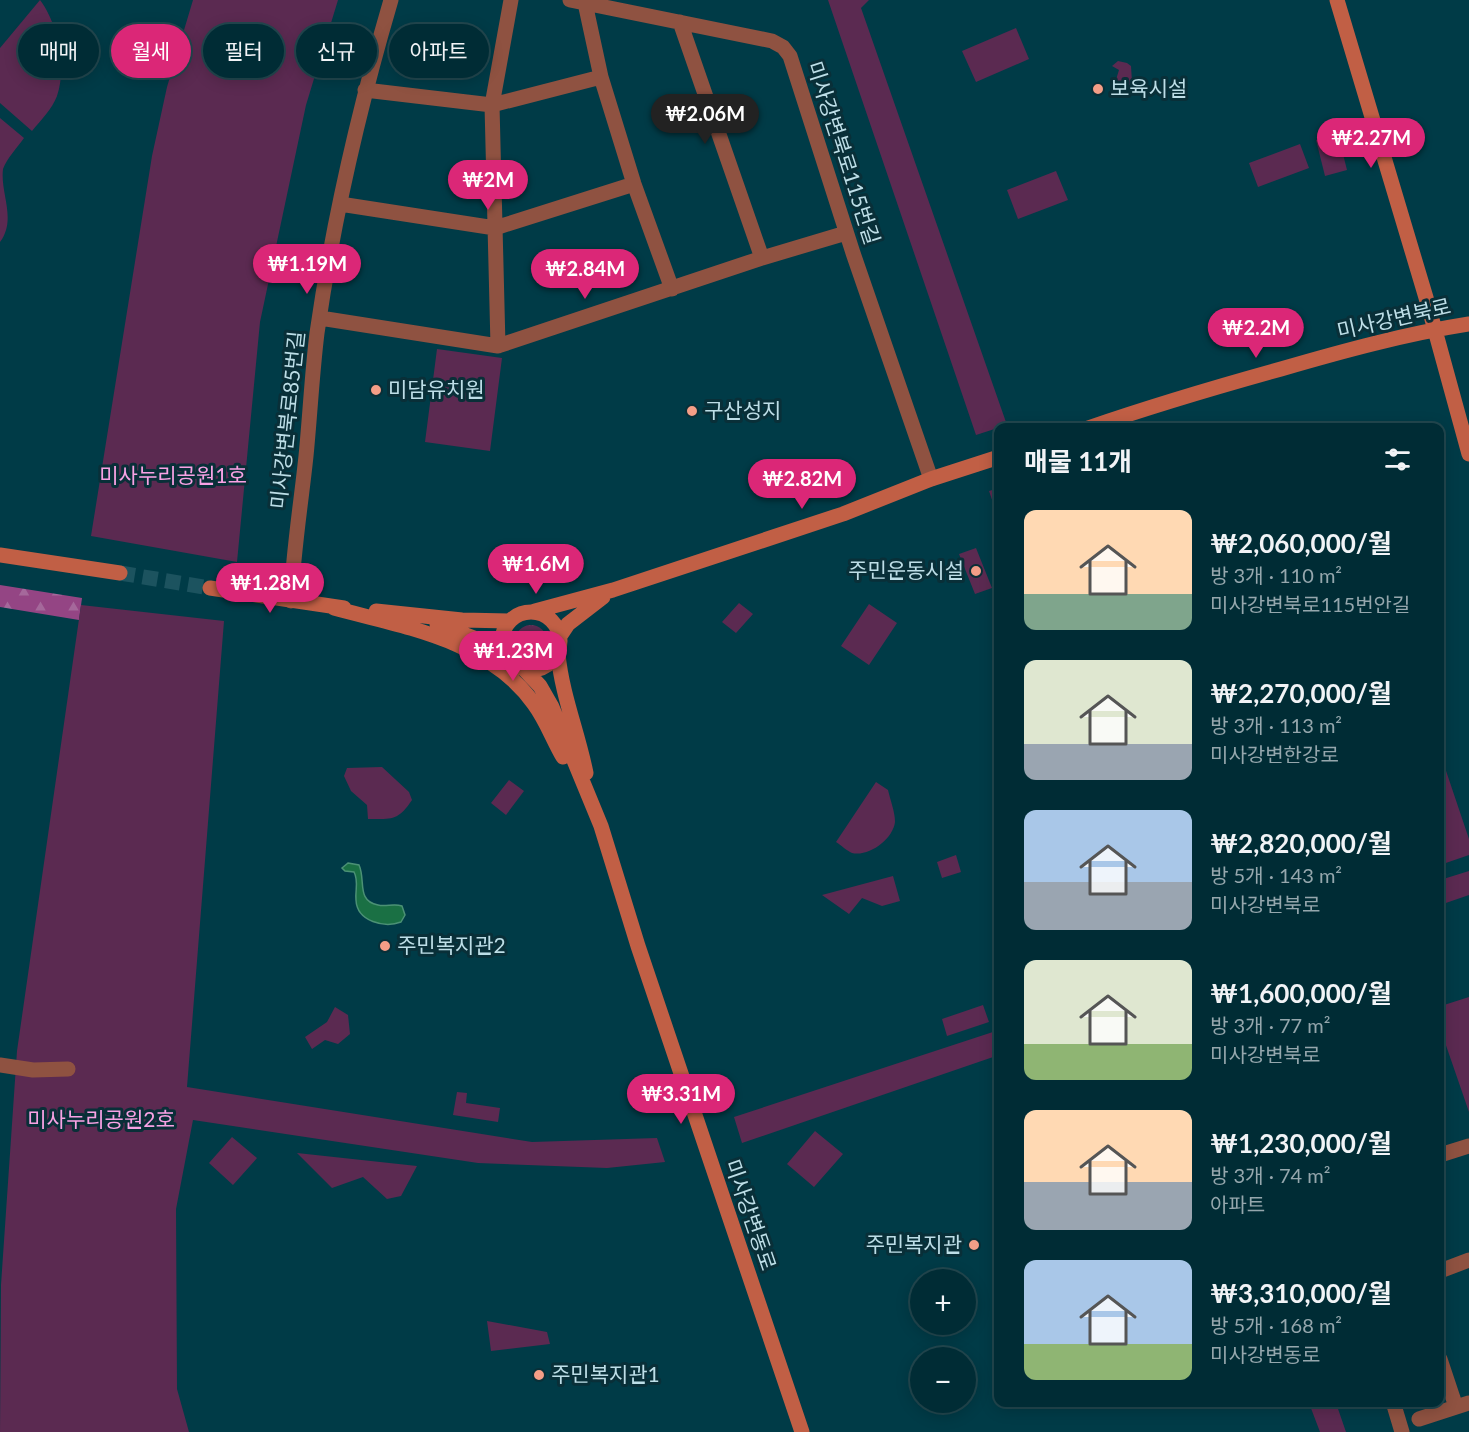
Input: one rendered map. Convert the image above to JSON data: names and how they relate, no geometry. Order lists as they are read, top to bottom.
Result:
{
  "streets": {
    "main road": ["미사강변북로", "미사강변동로"],
    "street": ["미사강변북로115번길", "미사강변북로85번길"]
  },
  "parks": ["미사누리공원1호", "미사누리공원2호"],
  "places": [
    "보육시설",
    "미담유치원",
    "구산성지",
    "주민운동시설",
    "주민복지관2",
    "주민복지관",
    "주민복지관1"
  ],
  "page": {
    "chip": [
      "매매",
      "월세",
      "필터",
      "신규",
      "아파트"
    ],
    "price": [
      "₩2.06M",
      "₩2.27M",
      "₩2M",
      "₩1.19M",
      "₩2.84M",
      "₩2.2M",
      "₩2.82M",
      "₩1.6M",
      "₩1.28M",
      "₩1.23M",
      "₩3.31M"
    ],
    "heading": "매물 11개",
    "list": [
      {
        "name": "₩2,060,000/월",
        "note": "방 3개 · 110 m² · 미사강변북로115번안길"
      },
      {
        "name": "₩2,270,000/월",
        "note": "방 3개 · 113 m² · 미사강변한강로"
      },
      {
        "name": "₩2,820,000/월",
        "note": "방 5개 · 143 m² · 미사강변북로"
      },
      {
        "name": "₩1,600,000/월",
        "note": "방 3개 · 77 m² · 미사강변북로"
      },
      {
        "name": "₩1,230,000/월",
        "note": "방 3개 · 74 m² · 아파트"
      },
      {
        "name": "₩3,310,000/월",
        "note": "방 5개 · 168 m² · 미사강변동로"
      }
    ],
    "map_buttons": ["+", "−"]
  }
}
